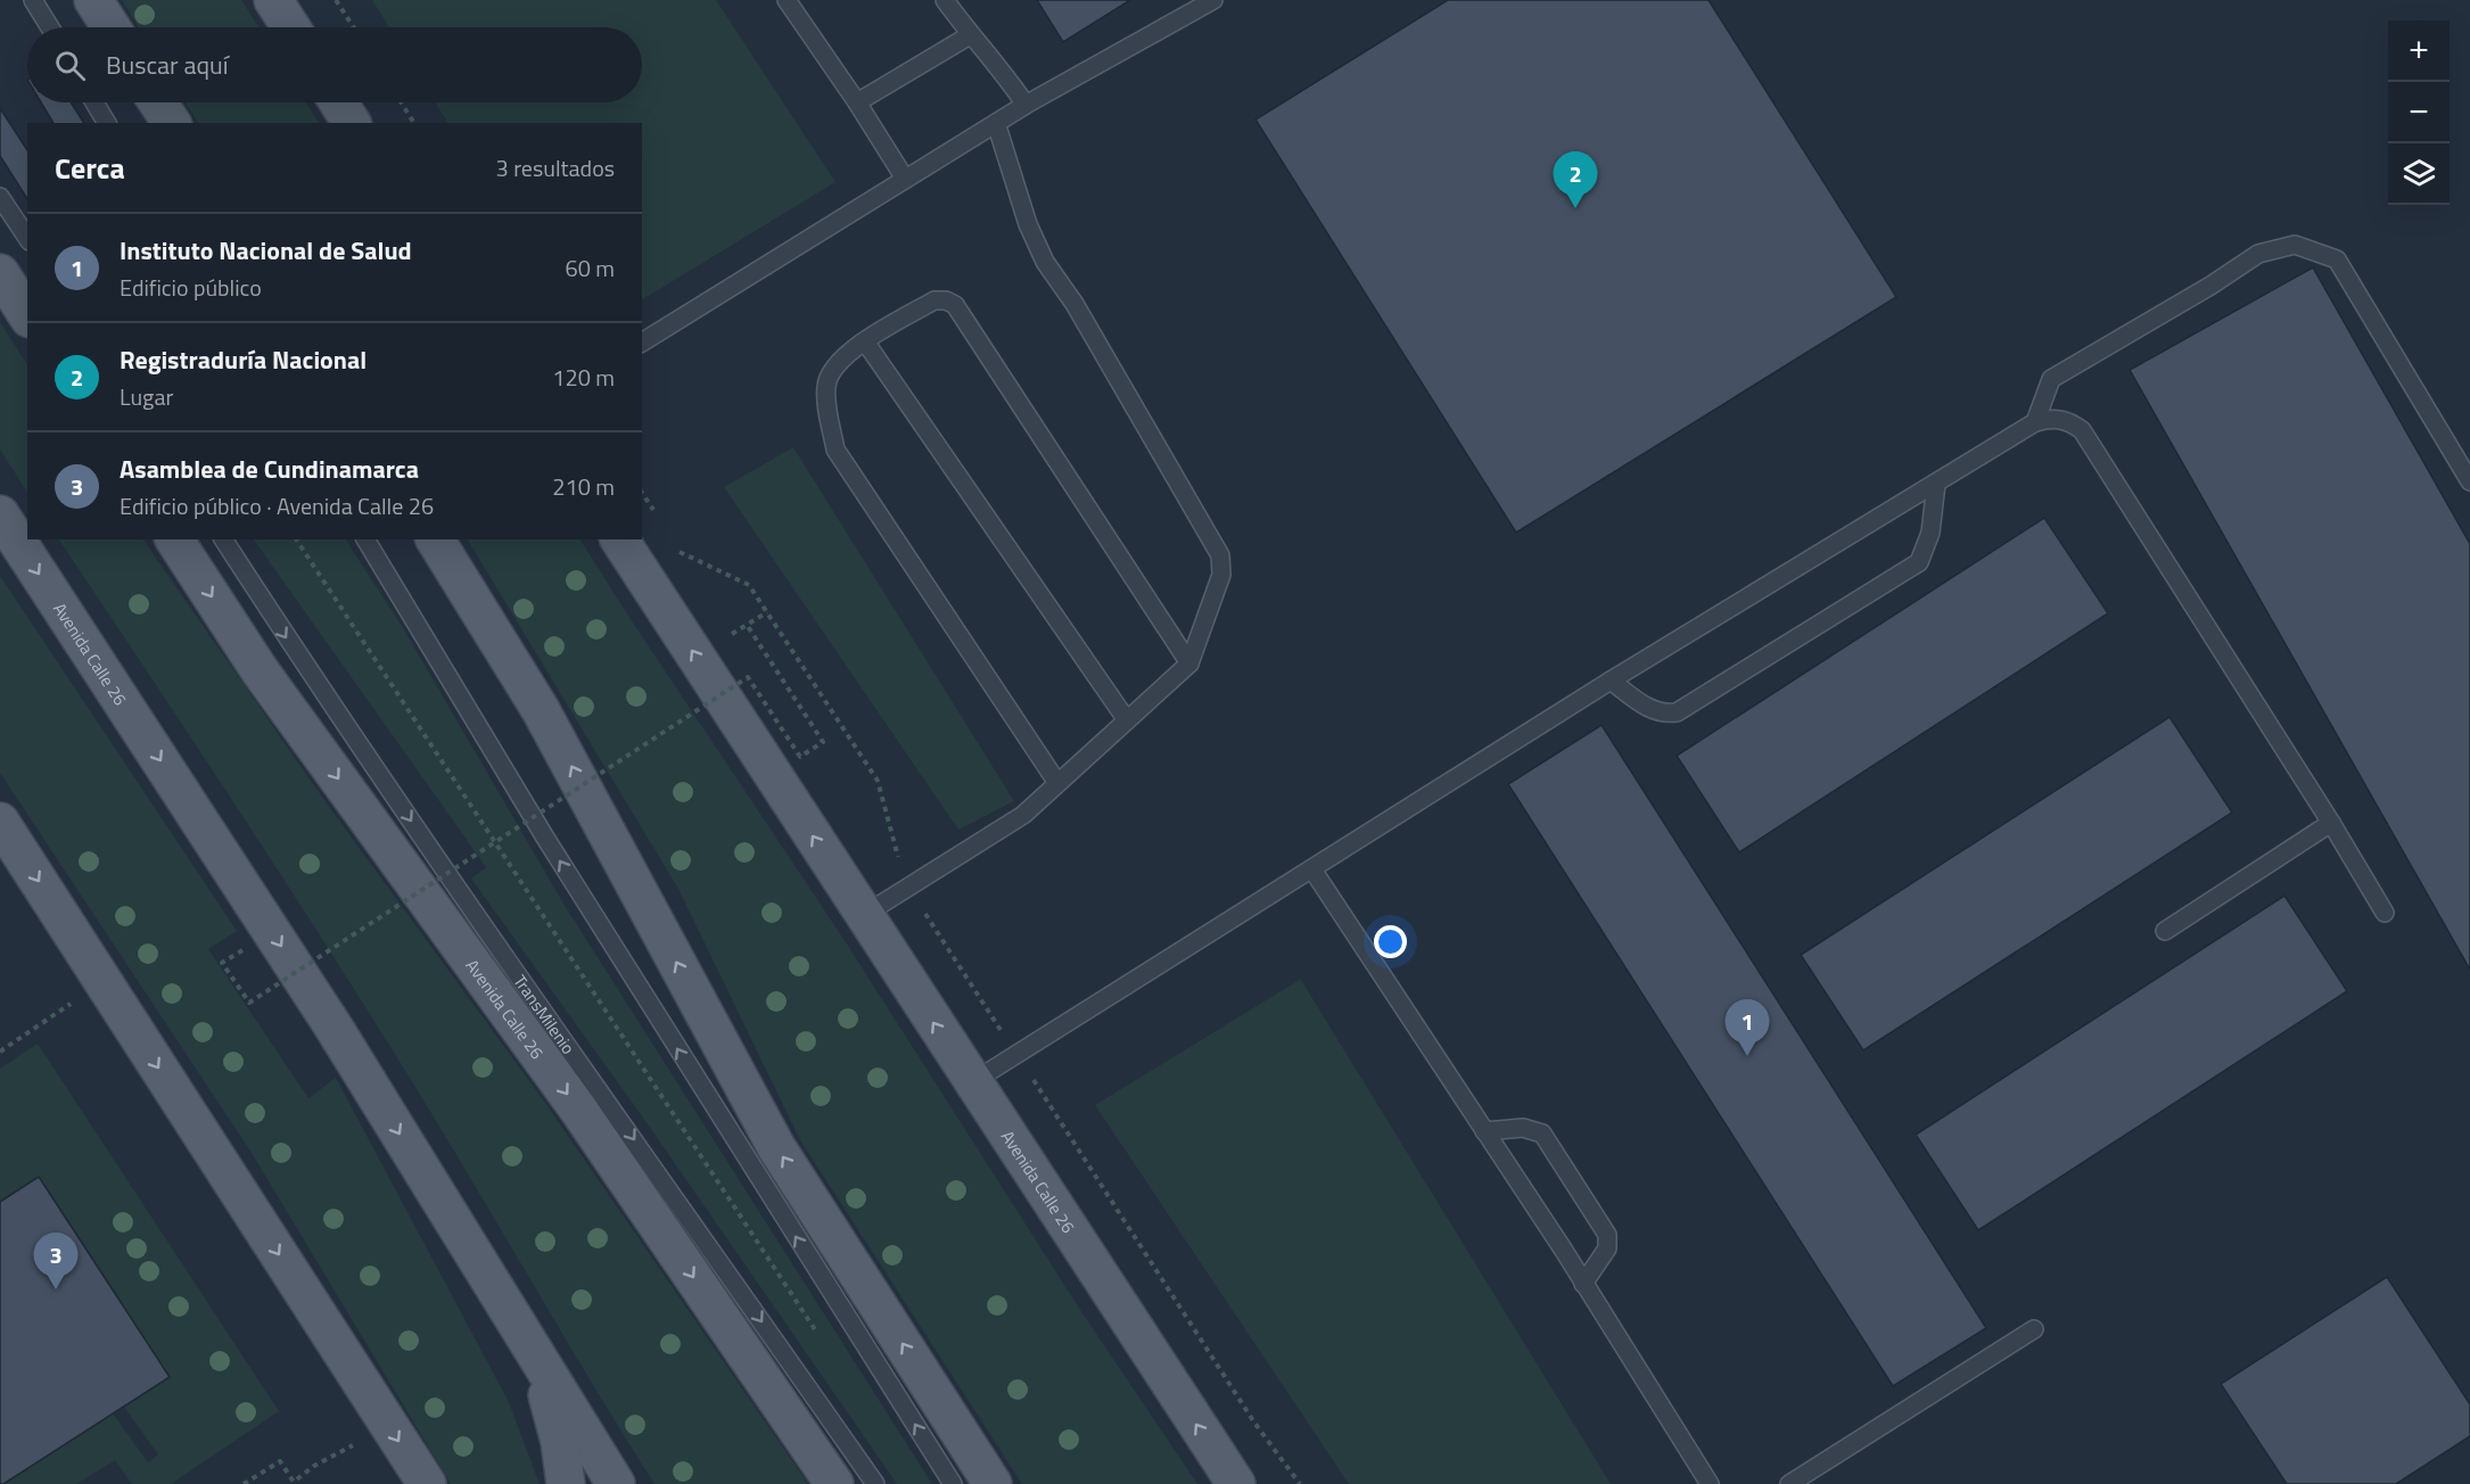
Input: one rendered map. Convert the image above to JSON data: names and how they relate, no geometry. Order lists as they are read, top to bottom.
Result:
{
  "streets": {
    "main road": ["Avenida Calle 26"],
    "lane": ["TransMilenio"]
  },
  "page": {
    "map_buttons": ["+", "−"],
    "search": "Buscar aquí",
    "heading": ["Cerca", "3 resultados"],
    "pins": ["2", "1", "3"],
    "list": [
      {
        "mark": "1",
        "name": "Instituto Nacional de Salud",
        "note": "Edificio público",
        "value": "60 m"
      },
      {
        "mark": "2",
        "name": "Registraduría Nacional",
        "note": "Lugar",
        "value": "120 m"
      },
      {
        "mark": "3",
        "name": "Asamblea de Cundinamarca",
        "note": "Edificio público · Avenida Calle 26",
        "value": "210 m"
      }
    ]
  }
}
